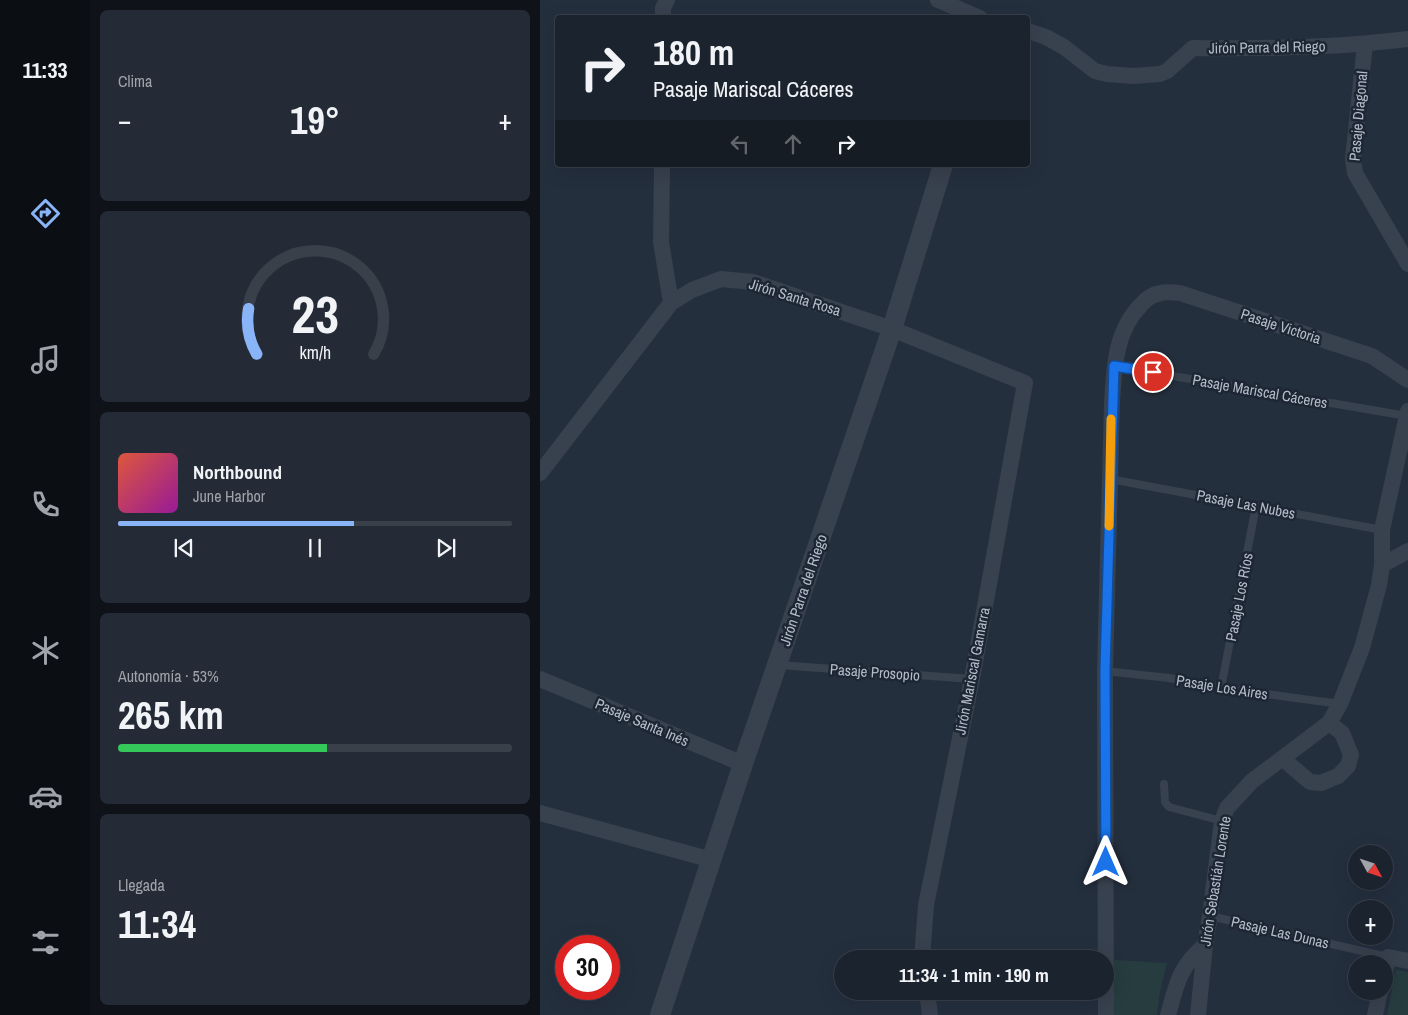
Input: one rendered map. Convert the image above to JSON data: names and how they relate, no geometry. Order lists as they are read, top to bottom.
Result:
{
  "streets": {
    "street": [
      "Jirón Parra del Riego",
      "Pasaje Diagonal",
      "Jirón Santa Rosa",
      "Pasaje Victoria",
      "Jirón Mariscal Gamarra",
      "Pasaje Santa Inés",
      "Jirón Sebastián Lorente",
      "Pasaje Las Dunas"
    ],
    "lane": [
      "Pasaje Mariscal Cáceres",
      "Pasaje Las Nubes",
      "Pasaje Los Ríos",
      "Pasaje Prosopio",
      "Pasaje Los Aires"
    ]
  },
  "crossings": [
    ["Jirón Parra del Riego", "Pasaje Diagonal"],
    ["Jirón Parra del Riego", "Jirón Santa Rosa"],
    ["Jirón Parra del Riego", "Jirón Mariscal Gamarra"],
    ["Jirón Parra del Riego", "Pasaje Prosopio"],
    ["Jirón Parra del Riego", "Pasaje Santa Inés"],
    ["Jirón Santa Rosa", "Jirón Mariscal Gamarra"],
    ["Pasaje Victoria", "Pasaje Mariscal Cáceres"],
    ["Pasaje Mariscal Cáceres", "Jirón Sebastián Lorente"],
    ["Pasaje Las Nubes", "Pasaje Los Ríos"],
    ["Pasaje Las Nubes", "Jirón Sebastián Lorente"],
    ["Pasaje Los Ríos", "Pasaje Los Aires"],
    ["Jirón Mariscal Gamarra", "Pasaje Prosopio"],
    ["Pasaje Los Aires", "Jirón Sebastián Lorente"],
    ["Jirón Sebastián Lorente", "Pasaje Las Dunas"]
  ],
  "north": "bottom right",
  "page": {
    "tabs": "11:33",
    "tile": [
      "Clima",
      ["Autonomía · 53%", "265 km"],
      ["Llegada", "11:34"]
    ],
    "turn": ["180 m", "Pasaje Mariscal Cáceres"],
    "heat": ["−", "19°", "+"],
    "song": ["Northbound", "June Harbor"],
    "map_buttons": ["+", "−"],
    "limit": "30",
    "trip": "11:34 · 1 min · 190 m",
    "gauge": ["23", "km/h"]
  }
}
